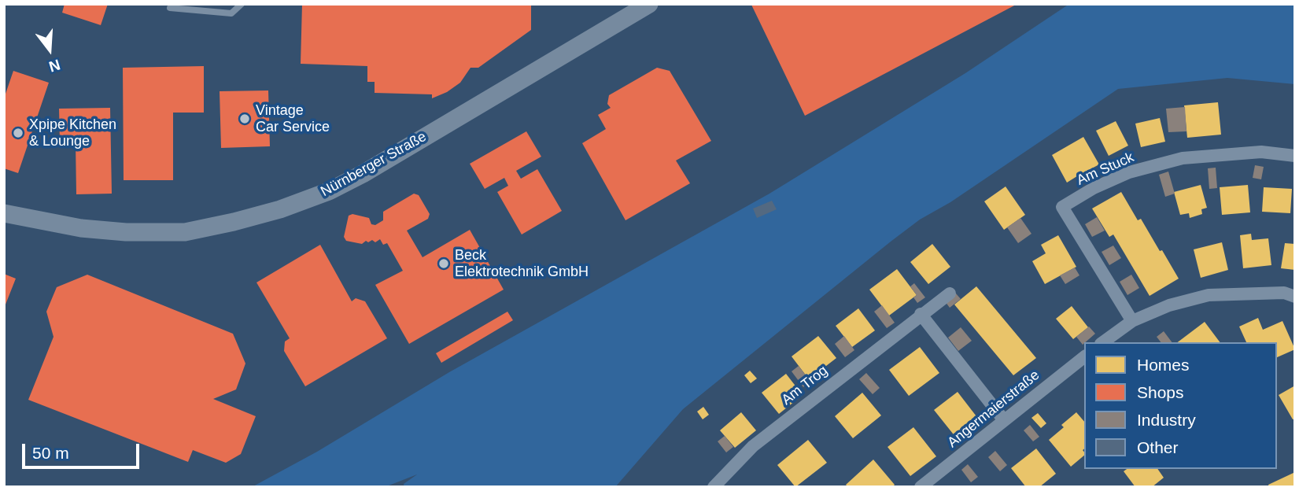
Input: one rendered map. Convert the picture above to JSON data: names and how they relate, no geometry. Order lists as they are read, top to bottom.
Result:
{
  "streets": {
    "street": [
      "Nürnberger Straße",
      "Am Stuck",
      "Am Trog",
      "Angermaierstraße"
    ]
  },
  "places": ["Vintage Car Service", "Xpipe Kitchen & Lounge", "Beck Elektrotechnik GmbH"],
  "legend": [
    "Homes",
    "Shops",
    "Industry",
    "Other"
  ],
  "scale_bar": "50 m",
  "north": "bottom"
}
